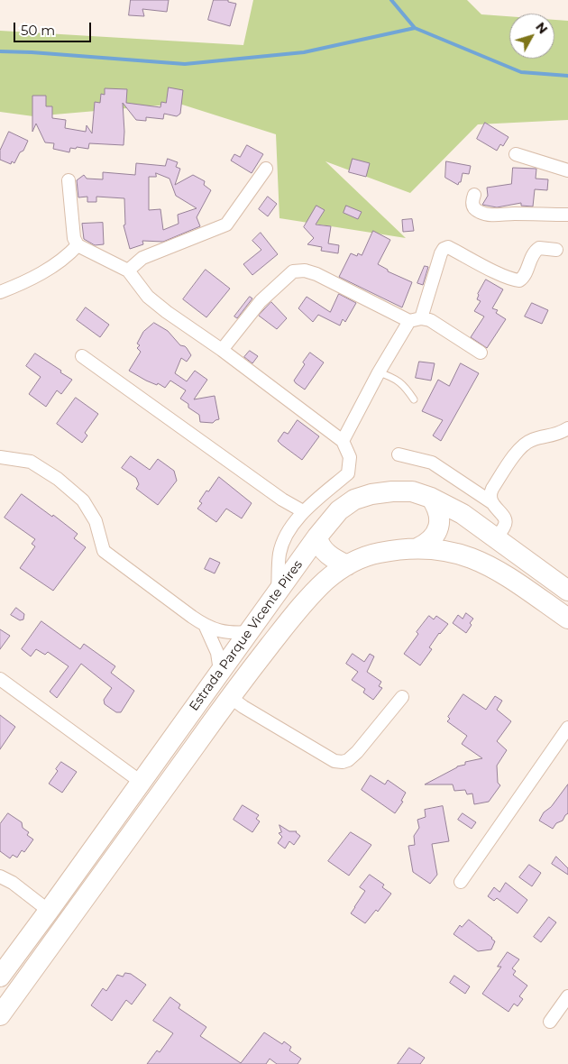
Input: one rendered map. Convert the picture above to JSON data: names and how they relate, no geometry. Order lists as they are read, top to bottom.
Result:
{
  "streets": {
    "main road": ["Estrada Parque Vicente Pires"]
  },
  "scale_bar": "50 m",
  "north": "top right"
}
